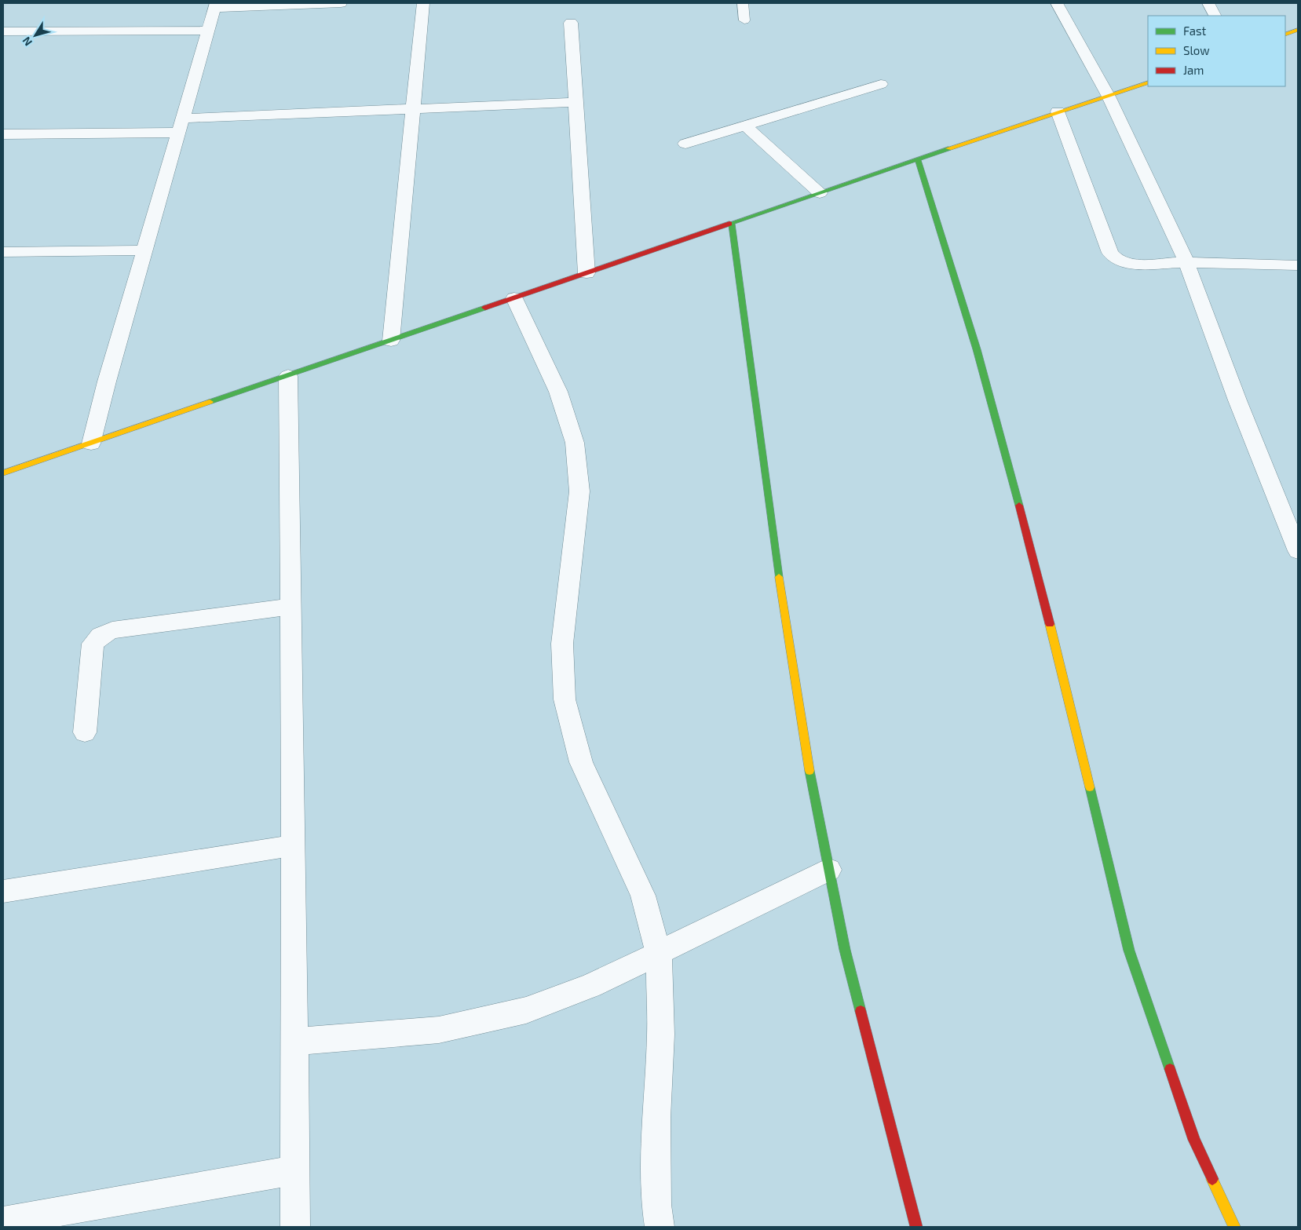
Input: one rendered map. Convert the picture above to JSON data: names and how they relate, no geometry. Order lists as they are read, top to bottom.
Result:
{
  "legend": ["Fast", "Slow", "Jam"],
  "north": "bottom left"
}
